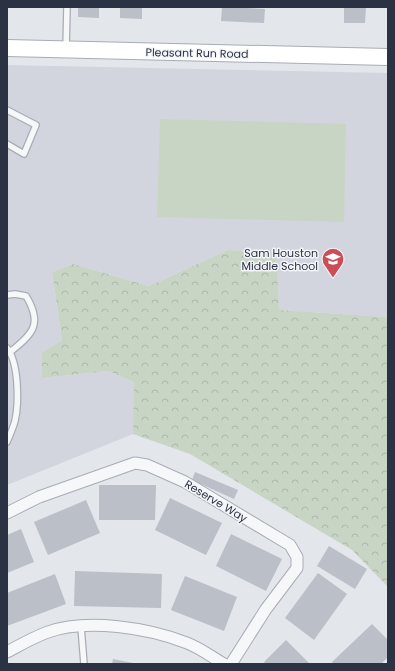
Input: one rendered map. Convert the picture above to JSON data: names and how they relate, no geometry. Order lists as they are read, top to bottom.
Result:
{
  "streets": {
    "street": ["Pleasant Run Road", "Reserve Way"]
  },
  "places": {
    "school or university": ["Sam Houston Middle School"]
  }
}
